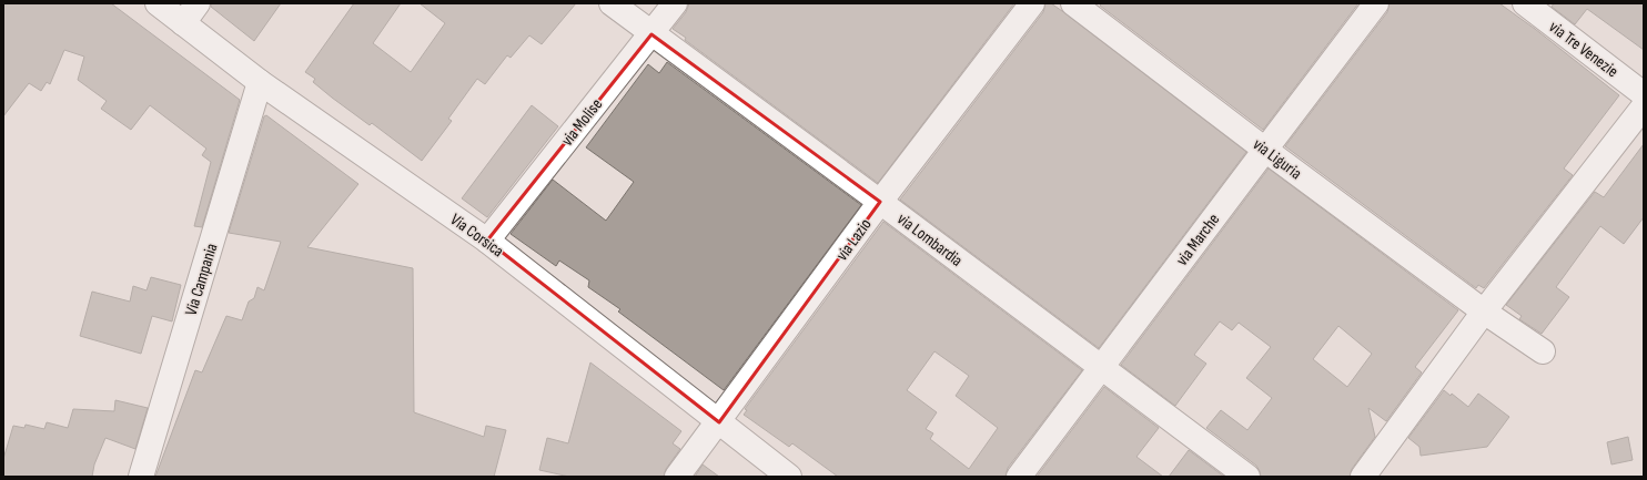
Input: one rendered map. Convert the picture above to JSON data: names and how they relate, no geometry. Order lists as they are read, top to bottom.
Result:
{
  "streets": {
    "street": [
      "via Tre Venezie",
      "via Molise",
      "via Liguria",
      "Via Corsica",
      "via Lazio",
      "via Lombardia",
      "via Marche",
      "Via Campania"
    ]
  },
  "crossings": [
    ["via Molise", "Via Corsica"],
    ["via Molise", "via Lombardia"],
    ["via Liguria", "via Marche"],
    ["Via Corsica", "via Lazio"],
    ["Via Corsica", "Via Campania"],
    ["via Lazio", "via Lombardia"],
    ["via Lombardia", "via Marche"]
  ]
}
